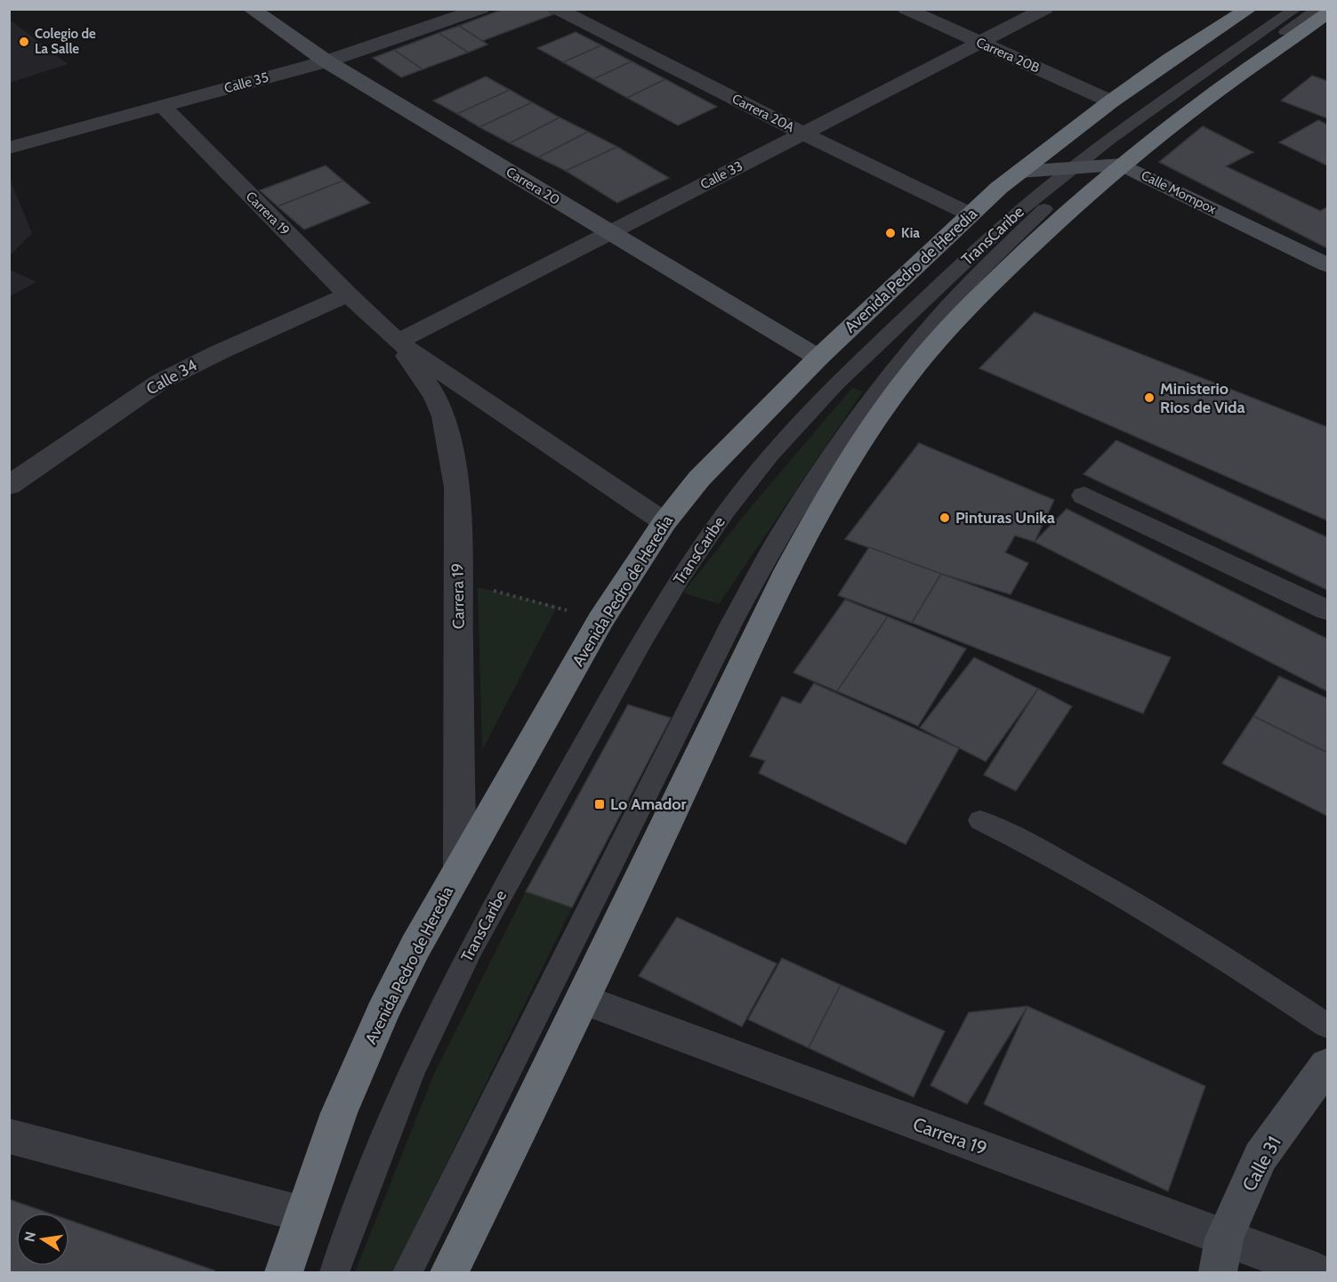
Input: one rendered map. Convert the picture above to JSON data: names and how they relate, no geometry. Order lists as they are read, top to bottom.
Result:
{
  "streets": {
    "highway": ["Avenida Pedro de Heredia"],
    "street": [
      "Carrera 20B",
      "Calle 35",
      "Carrera 20A",
      "Calle 33",
      "Carrera 20",
      "Calle Mompox",
      "Carrera 19",
      "Calle 34",
      "Calle 31"
    ],
    "lane": ["TransCaribe"]
  },
  "crossings": [
    ["Carrera 20B", "Calle 33"],
    ["Carrera 20B", "Avenida Pedro de Heredia"],
    ["Calle 35", "Carrera 20"],
    ["Calle 35", "Carrera 19"],
    ["Carrera 20A", "Calle 33"],
    ["Carrera 20A", "Avenida Pedro de Heredia"],
    ["Calle 33", "Carrera 20"],
    ["Calle 33", "Carrera 19"],
    ["Carrera 20", "Avenida Pedro de Heredia"],
    ["Calle Mompox", "TransCaribe"],
    ["Carrera 19", "Avenida Pedro de Heredia"],
    ["Carrera 19", "Calle 34"],
    ["Carrera 19", "Calle 31"]
  ],
  "places": {
    "other": [
      "Colegio de La Salle",
      "Kia",
      "Ministerio Rios de Vida",
      "Pinturas Unika"
    ],
    "transit": ["Lo Amador"]
  },
  "north": "left"
}
